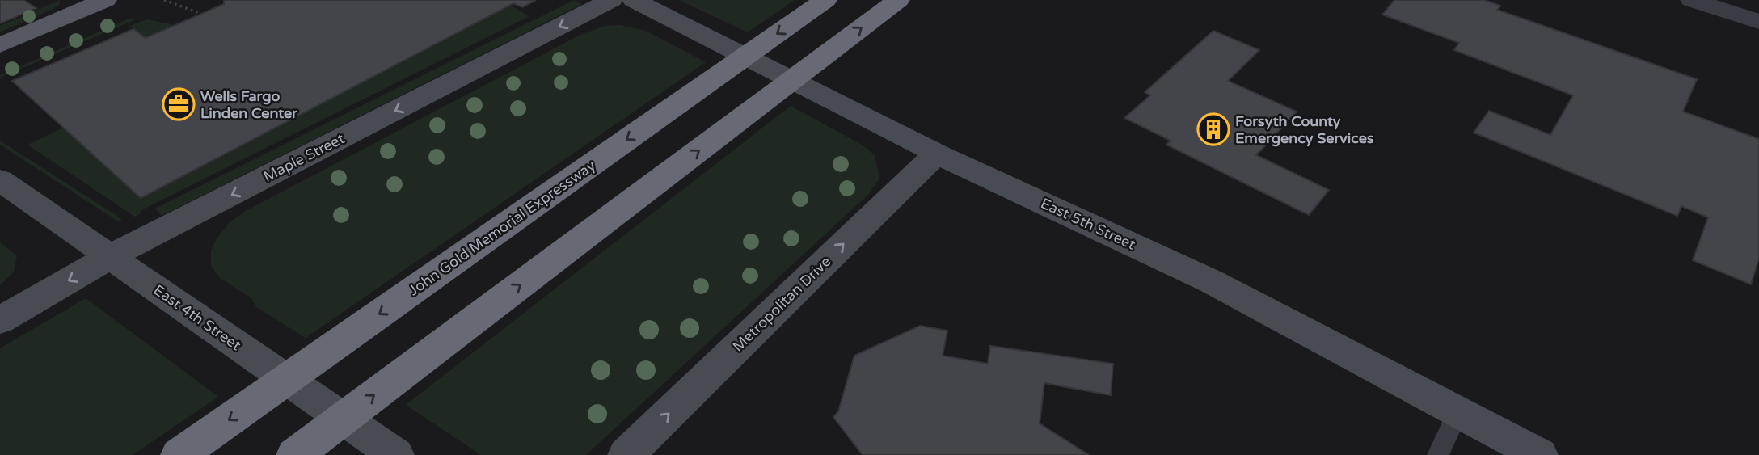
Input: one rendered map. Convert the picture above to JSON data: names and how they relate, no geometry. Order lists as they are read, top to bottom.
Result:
{
  "streets": {
    "highway": ["John Gold Memorial Expressway"],
    "street": [
      "Maple Street",
      "East 5th Street",
      "Metropolitan Drive",
      "East 4th Street"
    ]
  },
  "crossings": [
    ["Maple Street", "East 4th Street"],
    ["East 5th Street", "Metropolitan Drive"]
  ],
  "one_way": ["Maple Street", "Metropolitan Drive"],
  "places": {
    "office": ["Wells Fargo Linden Center"],
    "building": ["Forsyth County Emergency Services"]
  }
}
